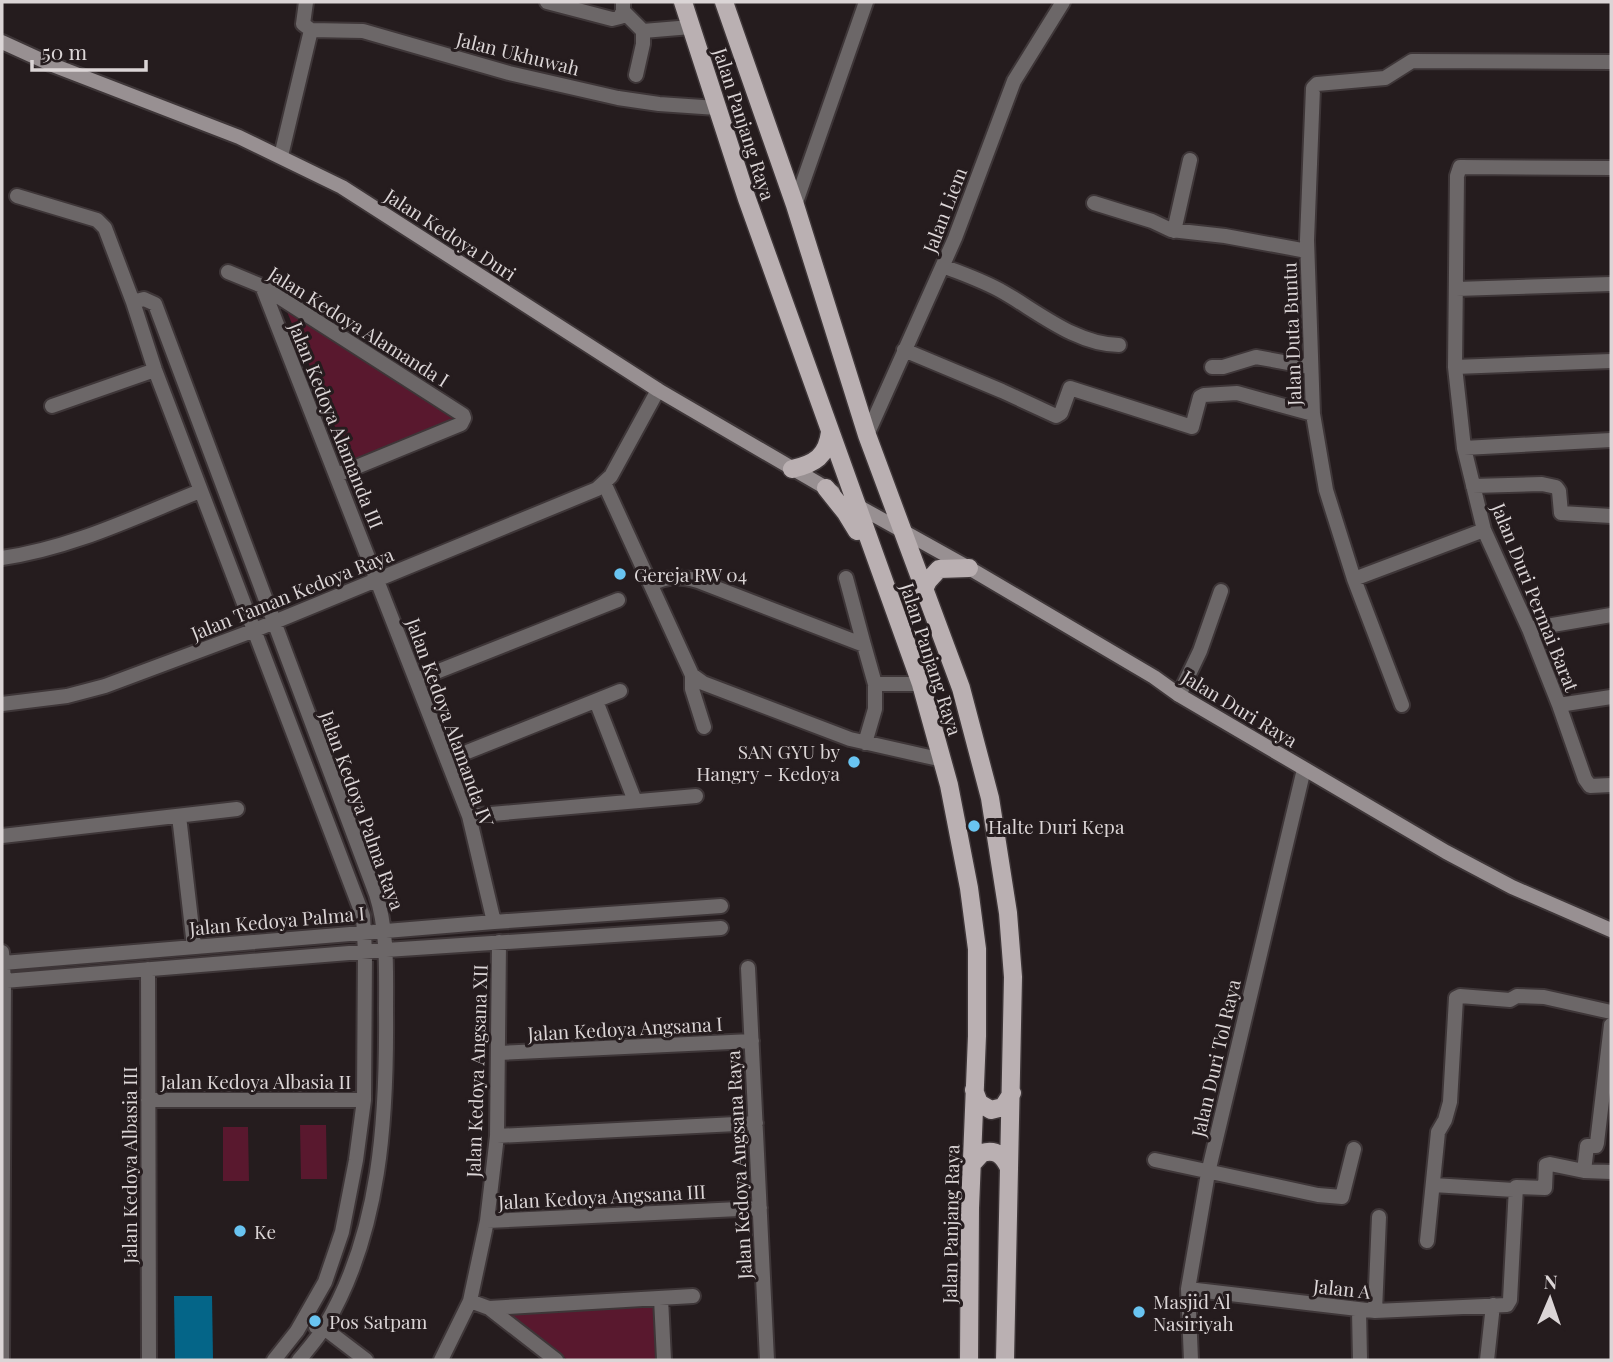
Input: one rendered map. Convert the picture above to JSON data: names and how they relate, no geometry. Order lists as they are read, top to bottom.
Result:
{
  "streets": {
    "main road": ["Jalan Panjang Raya"],
    "street": [
      "Jalan Ukhuwah",
      "Jalan Liem",
      "Jalan Kedoya Duri",
      "Jalan Kedoya Alamanda I",
      "Jalan Duta Buntu",
      "Jalan Kedoya Alamanda III",
      "Jalan Taman Kedoya Raya",
      "Jalan Duri Permai Barat",
      "Jalan Duri Raya",
      "Jalan Kedoya Alamanda IV",
      "Jalan Kedoya Palma Raya",
      "Jalan Kedoya Palma I",
      "Jalan Kedoya Angsana I",
      "Jalan Duri Tol Raya",
      "Jalan Kedoya Angsana XII",
      "Jalan Kedoya Albasia II",
      "Jalan Kedoya Albasia III",
      "Jalan Kedoya Angsana Raya",
      "Jalan Kedoya Angsana III",
      "Jalan A"
    ]
  },
  "crossings": [
    ["Jalan Ukhuwah", "Jalan Panjang Raya"],
    ["Jalan Panjang Raya", "Jalan Liem"],
    ["Jalan Panjang Raya", "Jalan Kedoya Duri"],
    ["Jalan Panjang Raya", "Jalan Duri Raya"],
    ["Jalan Kedoya Duri", "Jalan Duri Raya"],
    ["Jalan Kedoya Alamanda I", "Jalan Kedoya Alamanda III"],
    ["Jalan Kedoya Alamanda III", "Jalan Taman Kedoya Raya"],
    ["Jalan Kedoya Alamanda III", "Jalan Kedoya Alamanda IV"],
    ["Jalan Taman Kedoya Raya", "Jalan Kedoya Alamanda IV"],
    ["Jalan Taman Kedoya Raya", "Jalan Kedoya Palma Raya"],
    ["Jalan Duri Raya", "Jalan Duri Tol Raya"],
    ["Jalan Kedoya Alamanda IV", "Jalan Kedoya Palma I"],
    ["Jalan Kedoya Palma Raya", "Jalan Kedoya Palma I"],
    ["Jalan Kedoya Palma Raya", "Jalan Kedoya Albasia II"],
    ["Jalan Kedoya Palma I", "Jalan Kedoya Angsana XII"],
    ["Jalan Kedoya Palma I", "Jalan Kedoya Albasia III"],
    ["Jalan Kedoya Angsana I", "Jalan Kedoya Angsana XII"],
    ["Jalan Kedoya Angsana I", "Jalan Kedoya Angsana Raya"],
    ["Jalan Duri Tol Raya", "Jalan A"],
    ["Jalan Kedoya Angsana XII", "Jalan Kedoya Angsana III"],
    ["Jalan Kedoya Albasia II", "Jalan Kedoya Albasia III"],
    ["Jalan Kedoya Angsana Raya", "Jalan Kedoya Angsana III"]
  ],
  "places": [
    "Gereja RW 04",
    "SAN GYU by Hangry - Kedoya",
    "Halte Duri Kepa",
    "Ke",
    "Masjid Al Nasiriyah",
    "Pos Satpam"
  ],
  "scale_bar": "50 m",
  "north": "top"
}
